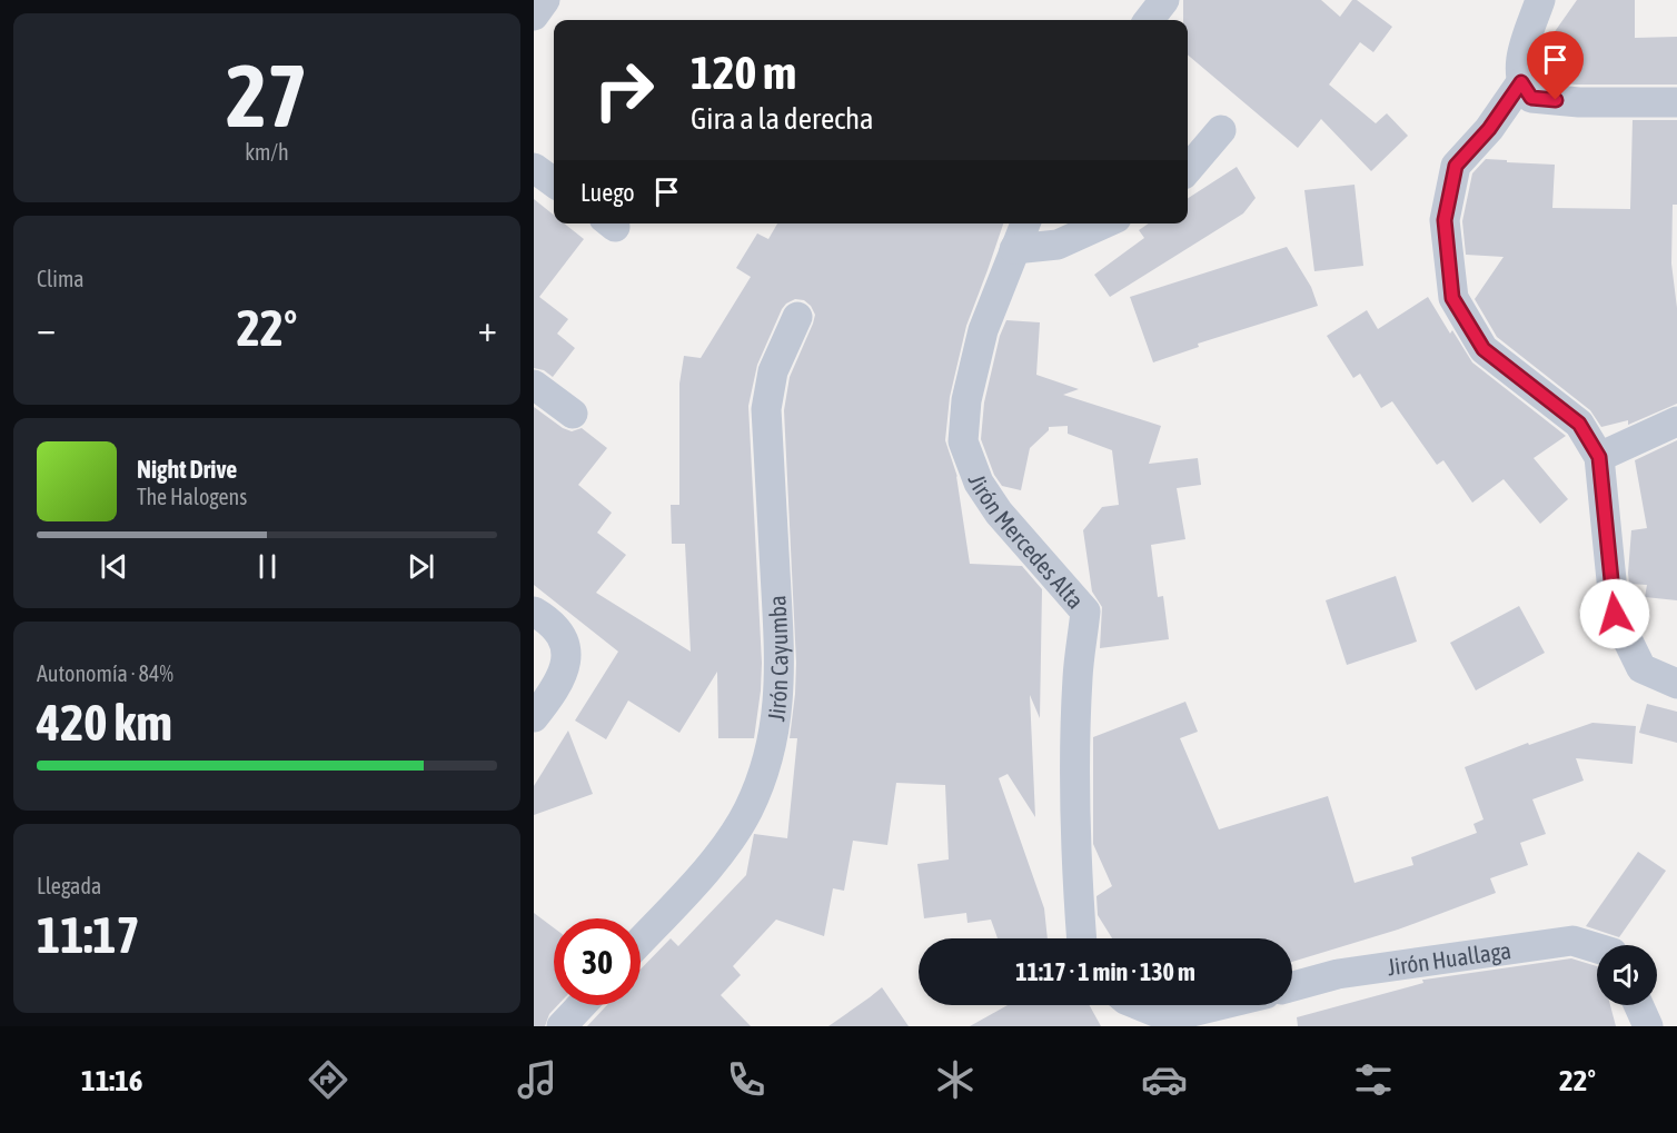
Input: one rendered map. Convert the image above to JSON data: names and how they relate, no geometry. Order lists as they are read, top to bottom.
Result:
{
  "streets": {
    "street": ["Jirón Mercedes Alta", "Jirón Cayumba", "Jirón Huallaga"]
  },
  "page": {
    "tile": [
      ["27", "km/h"],
      "Clima",
      ["Autonomía · 84%", "420 km"],
      ["Llegada", "11:17"]
    ],
    "turn": ["120 m", "Gira a la derecha"],
    "then": "Luego",
    "heat": ["−", "22°", "+"],
    "song": ["Night Drive", "The Halogens"],
    "limit": "30",
    "trip": "11:17 · 1 min · 130 m",
    "tabs": ["11:16", "22°"]
  }
}
